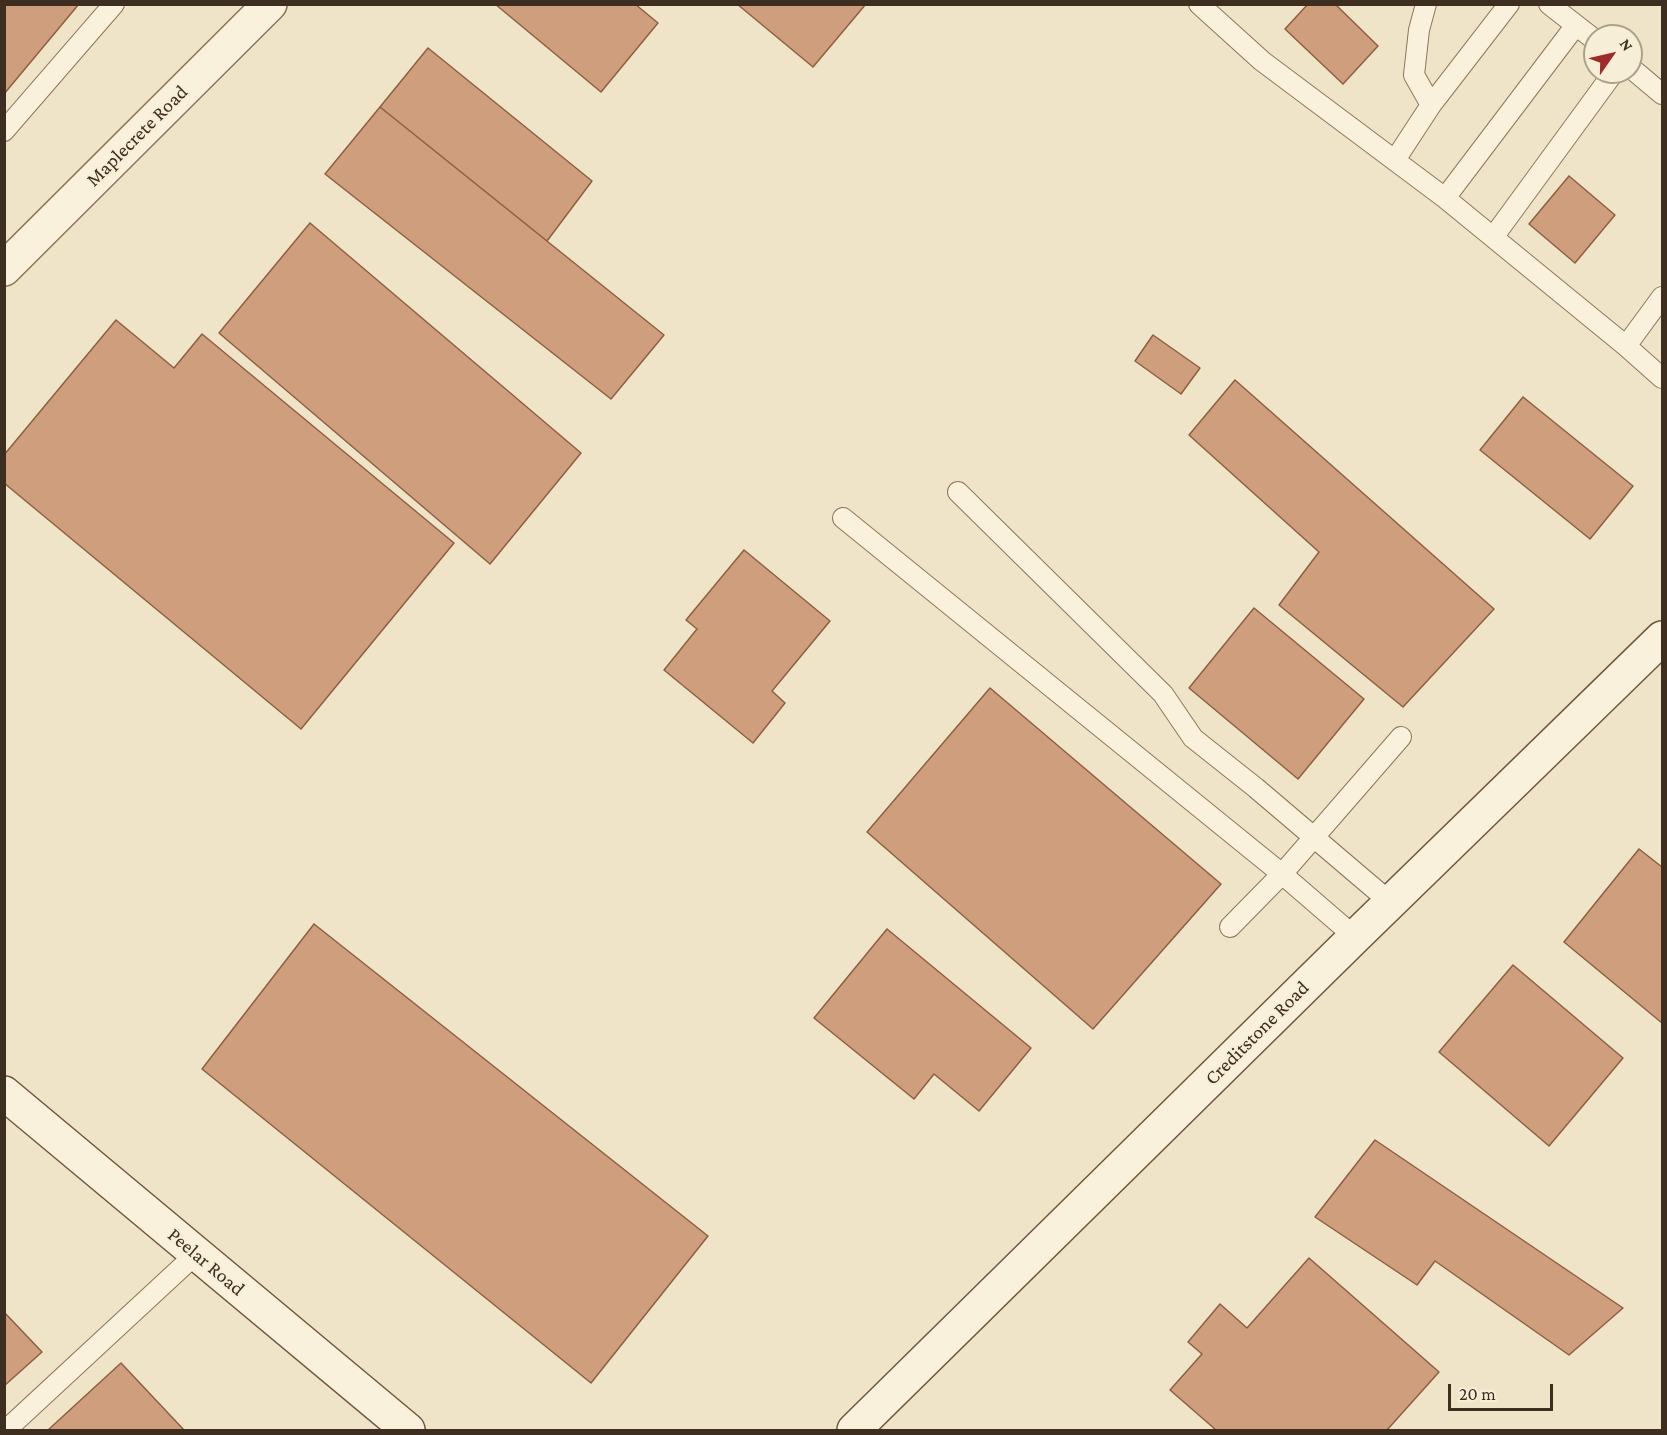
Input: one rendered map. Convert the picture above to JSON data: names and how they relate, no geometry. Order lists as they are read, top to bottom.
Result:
{
  "streets": {
    "street": ["Maplecrete Road", "Creditstone Road", "Peelar Road"]
  },
  "scale_bar": "20 m",
  "north": "top right"
}
